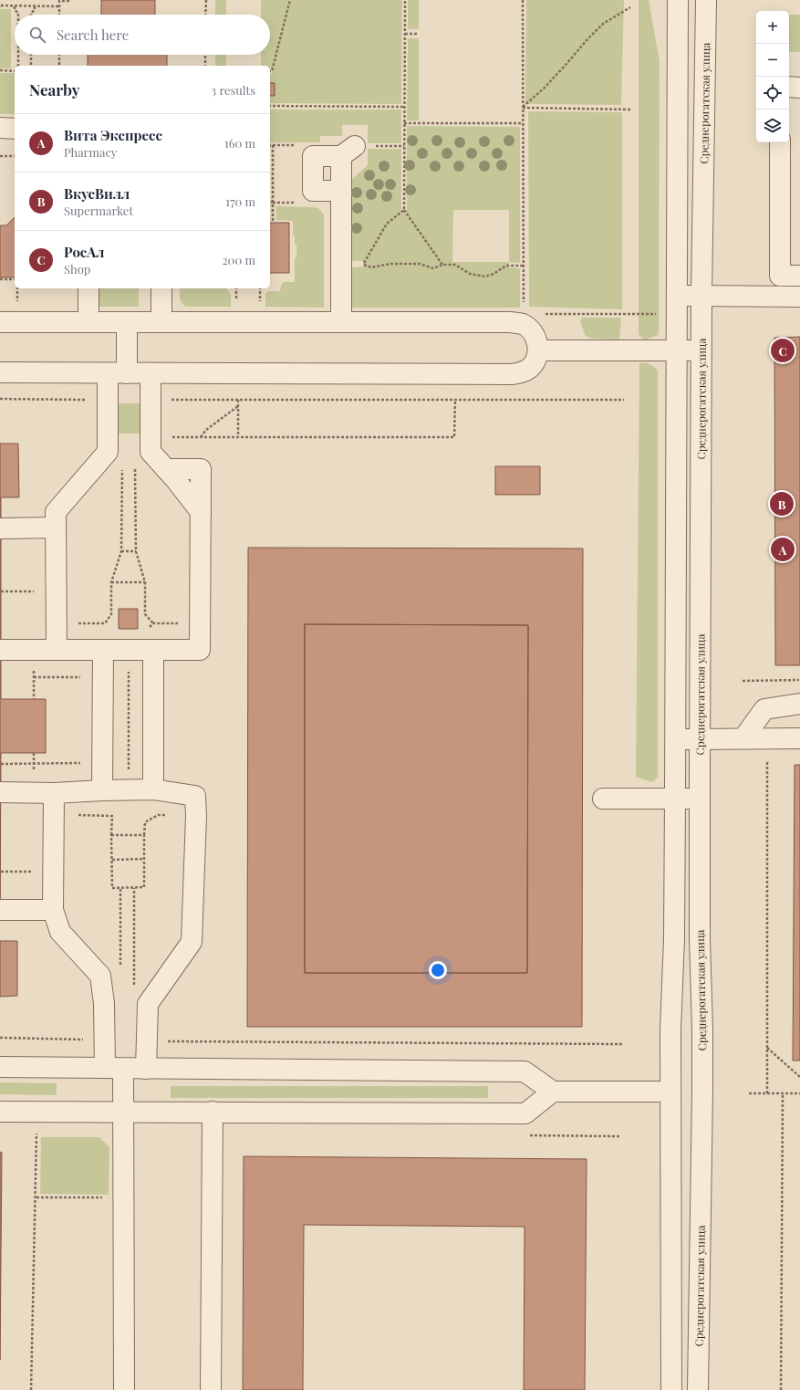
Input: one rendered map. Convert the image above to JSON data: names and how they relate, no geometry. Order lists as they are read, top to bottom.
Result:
{
  "streets": {
    "street": ["Среднерогатская улица"]
  },
  "page": {
    "map_buttons": ["+", "−"],
    "search": "Search here",
    "heading": ["Nearby", "3 results"],
    "list": [
      {
        "mark": "A",
        "name": "Вита Экспресс",
        "note": "Pharmacy",
        "value": "160 m"
      },
      {
        "mark": "B",
        "name": "ВкусВилл",
        "note": "Supermarket",
        "value": "170 m"
      },
      {
        "mark": "C",
        "name": "РосАл",
        "note": "Shop",
        "value": "200 m"
      }
    ],
    "pins": ["C", "B", "A"]
  }
}
